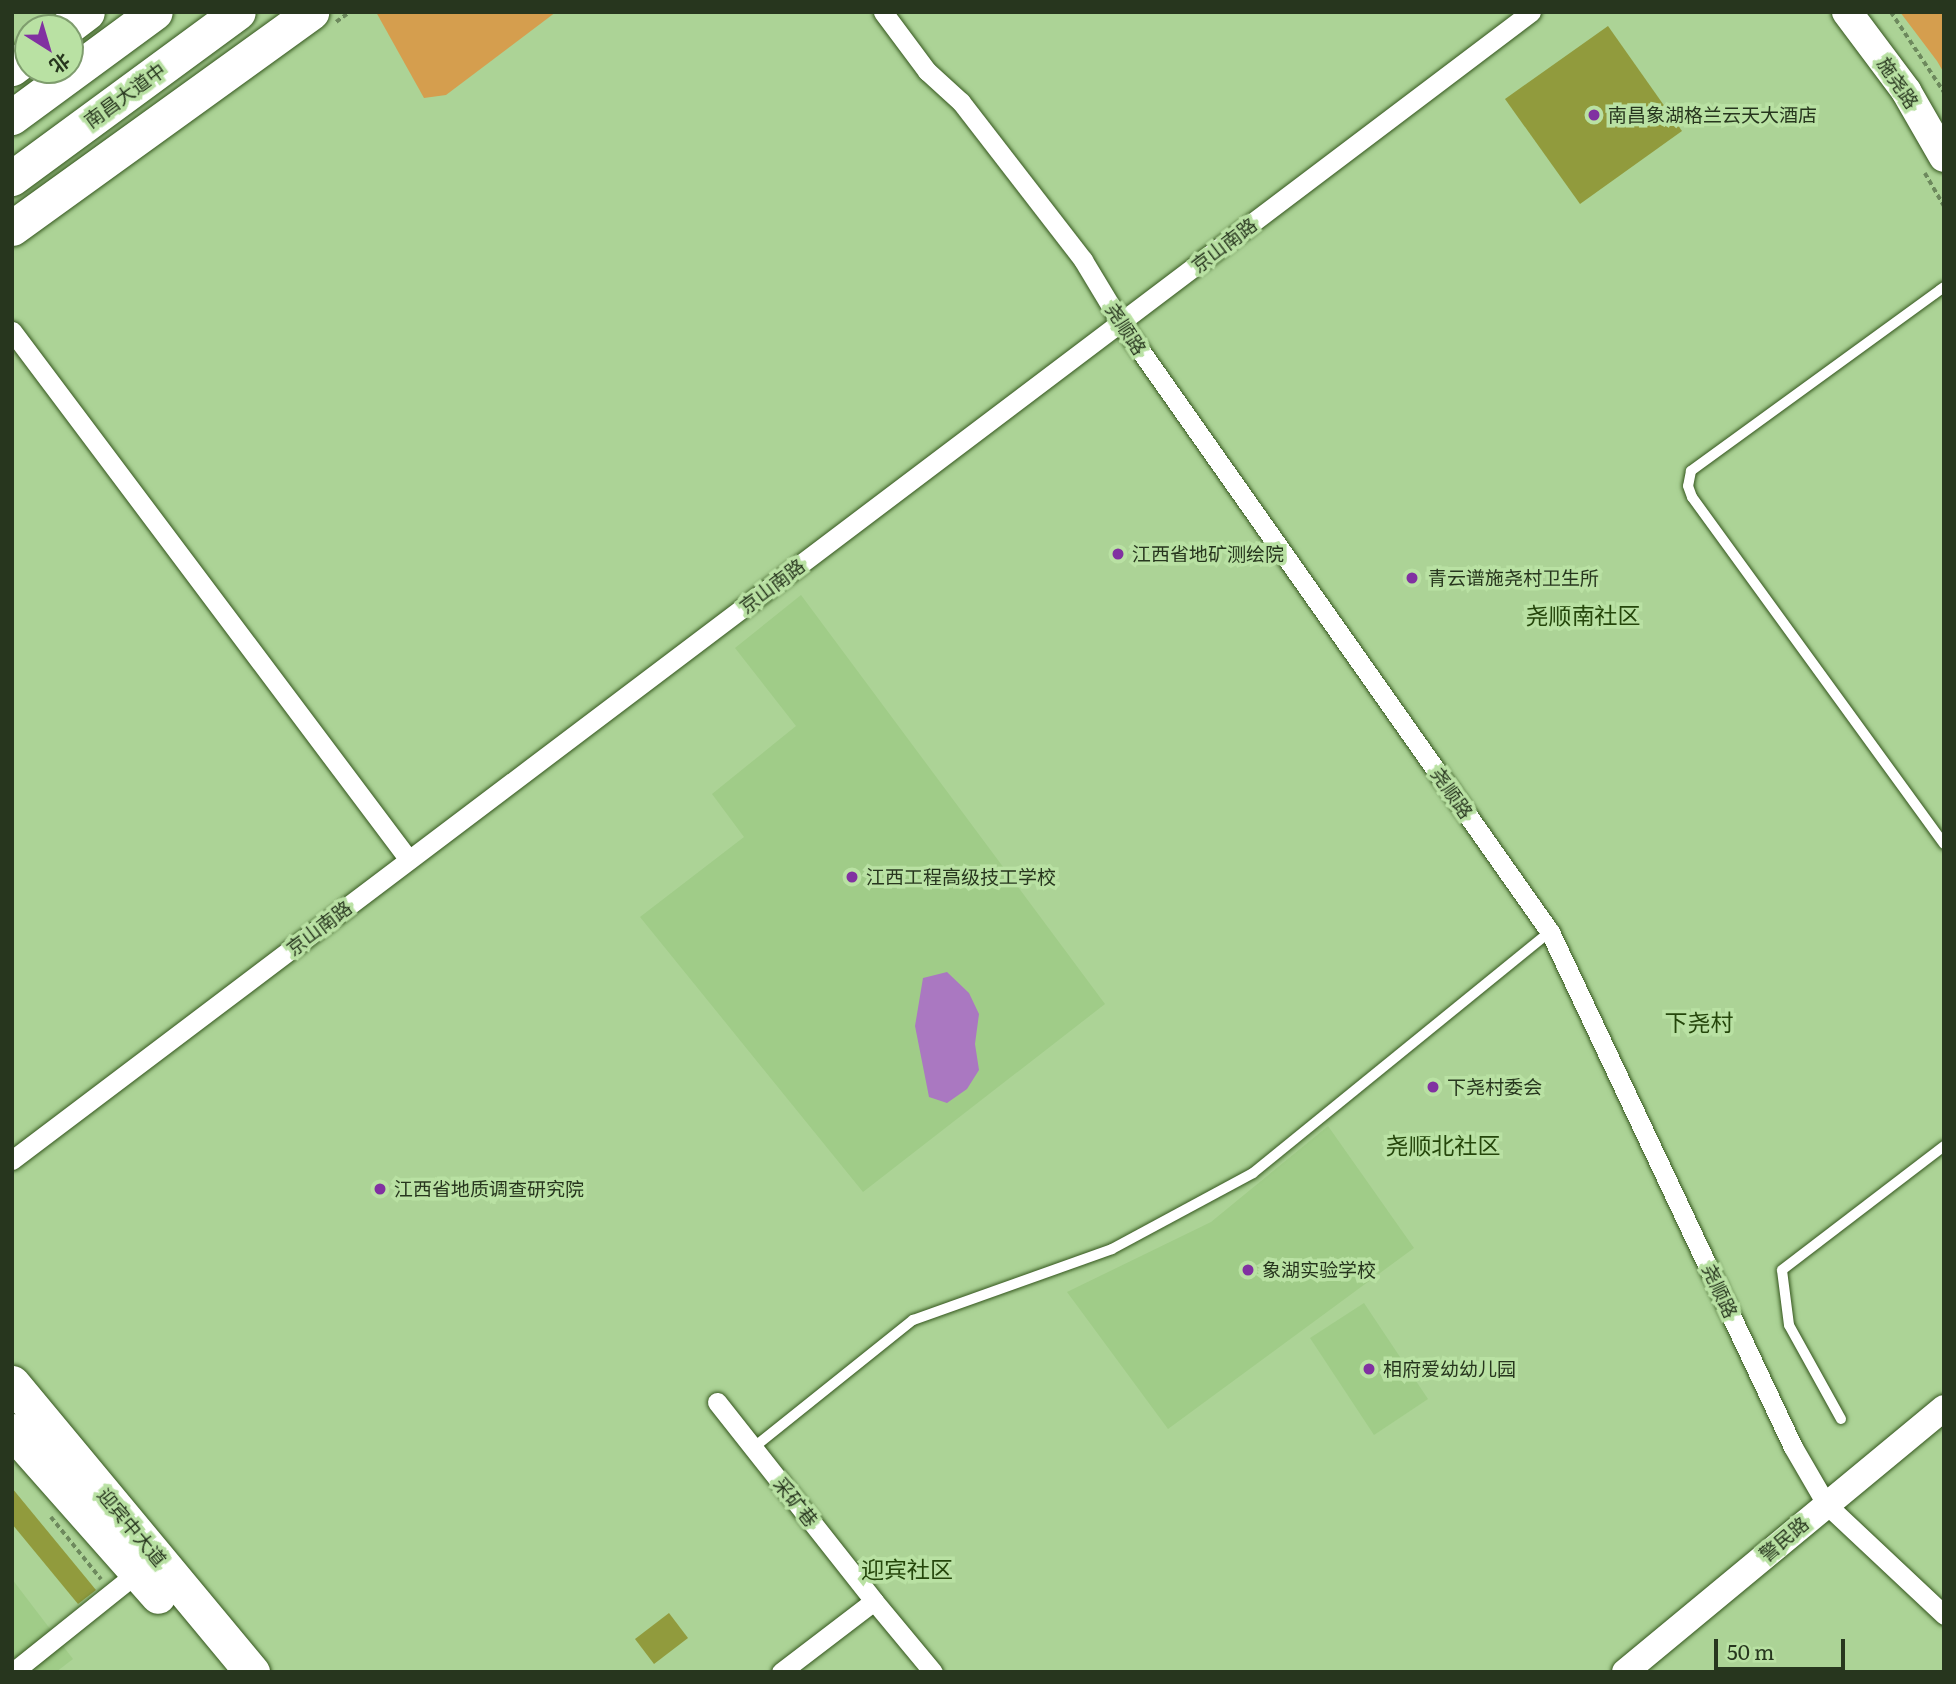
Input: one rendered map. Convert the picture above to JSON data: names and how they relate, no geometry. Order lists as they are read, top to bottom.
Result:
{
  "streets": {
    "highway": ["南昌大道中", "迎宾中大道"],
    "main road": ["施尧路"],
    "street": [
      "京山南路",
      "尧顺路",
      "采矿巷",
      "警民路"
    ]
  },
  "crossings": [
    ["京山南路", "尧顺路"],
    ["尧顺路", "警民路"]
  ],
  "districts": [
    "尧顺南社区",
    "下尧村",
    "尧顺北社区",
    "迎宾社区"
  ],
  "places": [
    "南昌象湖格兰云天大酒店",
    "江西省地矿测绘院",
    "青云谱施尧村卫生所",
    "江西工程高级技工学校",
    "下尧村委会",
    "江西省地质调查研究院",
    "象湖实验学校",
    "相府爱幼幼儿园"
  ],
  "scale_bar": "50 m",
  "north": "bottom right"
}
